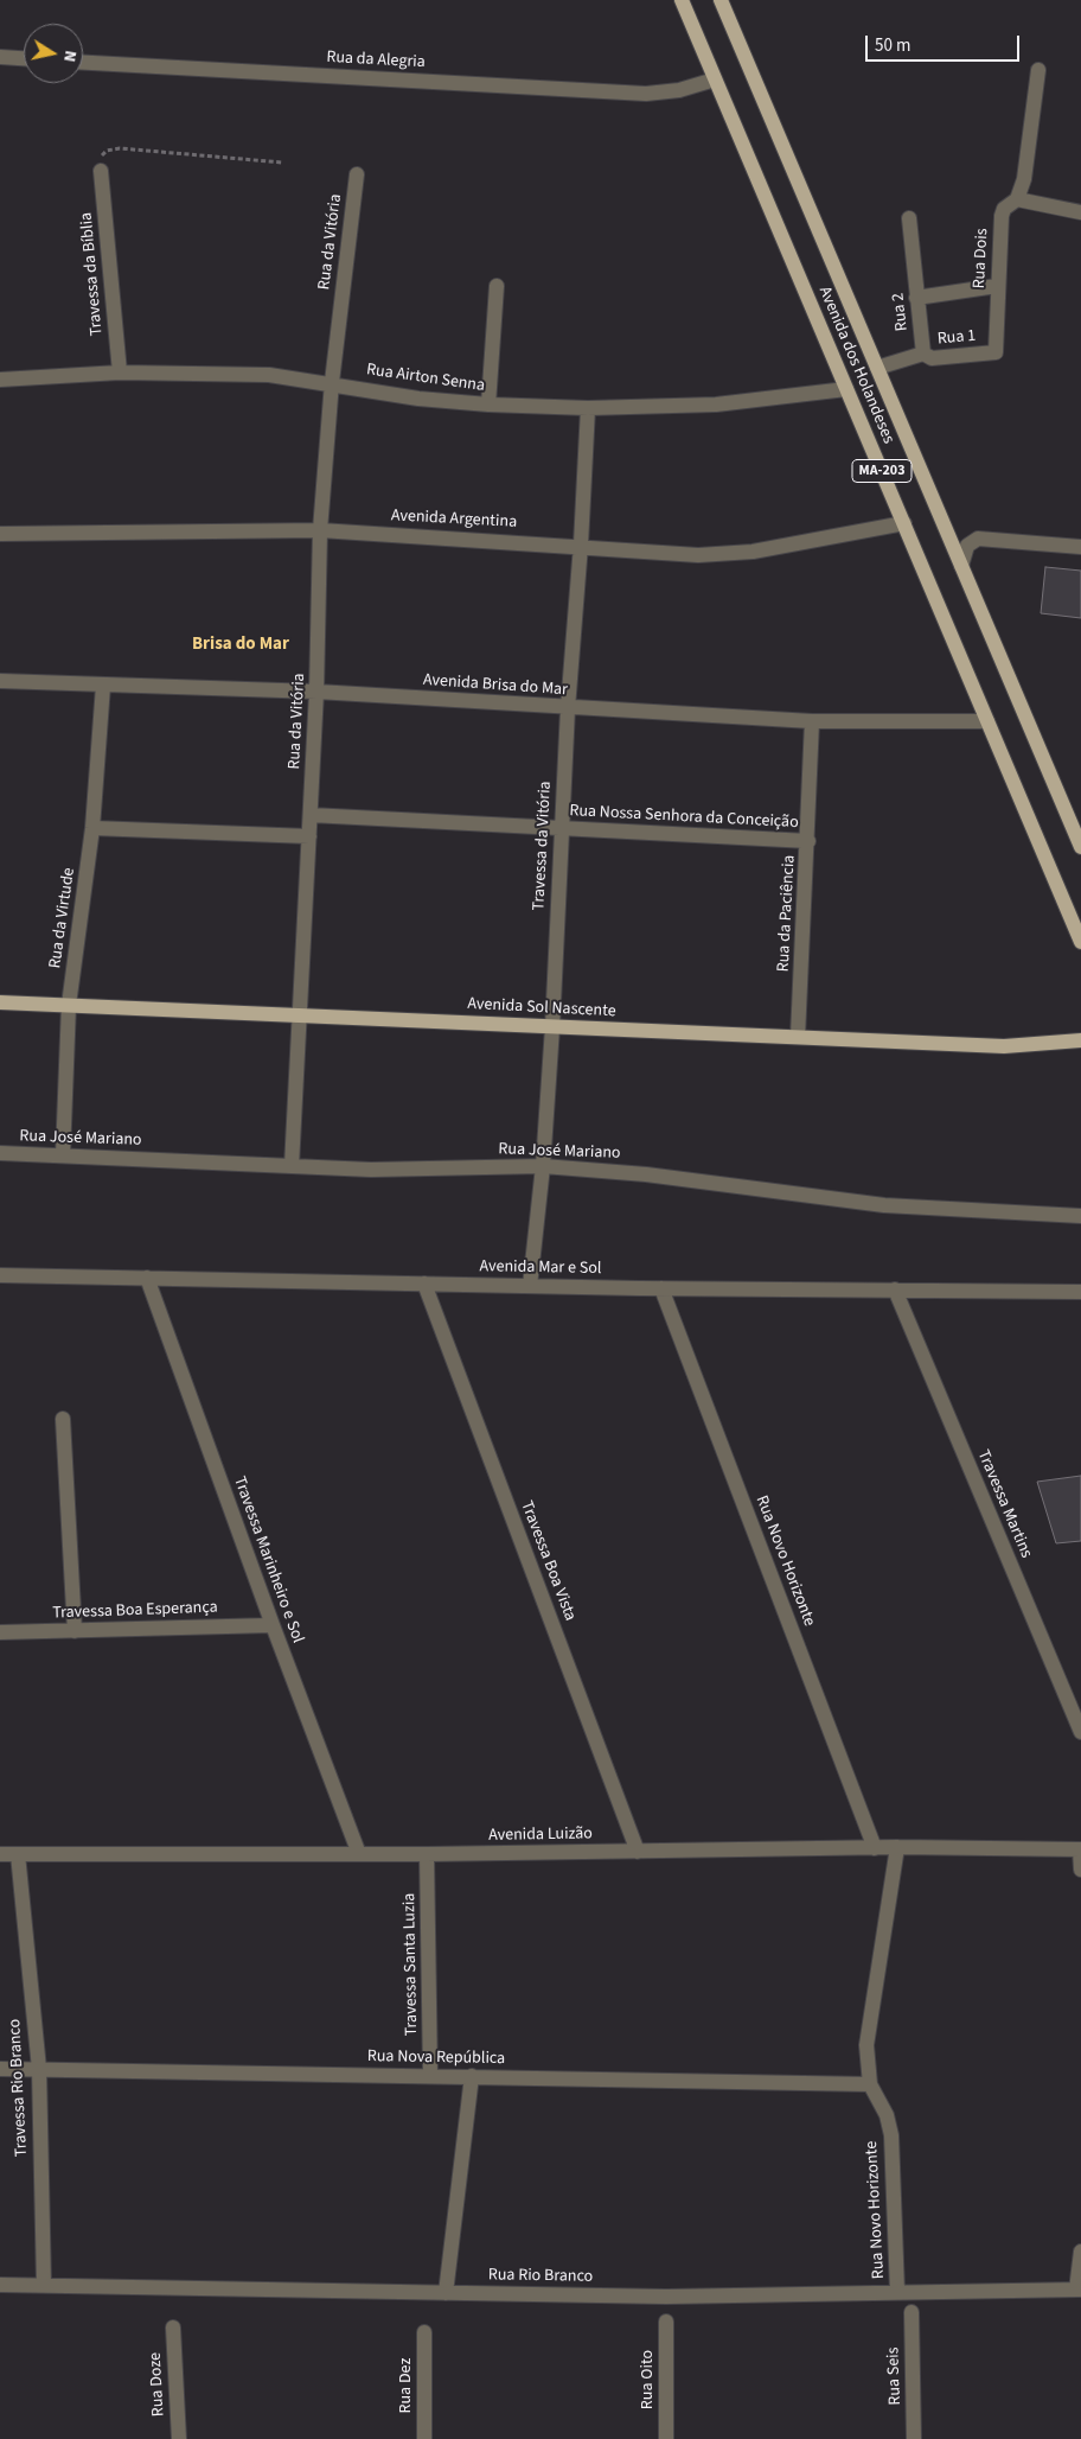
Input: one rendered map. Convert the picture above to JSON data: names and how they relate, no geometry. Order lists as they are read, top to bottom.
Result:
{
  "streets": {
    "main road": ["Avenida dos Holandeses", "MA-203", "Avenida Sol Nascente"],
    "street": [
      "Rua da Alegria",
      "Rua da Vitória",
      "Rua Dois",
      "Travessa da Bíblia",
      "Rua 2",
      "Rua 1",
      "Rua Airton Senna",
      "Avenida Argentina",
      "Avenida Brisa do Mar",
      "Rua Nossa Senhora da Conceição",
      "Travessa da Vitória",
      "Rua da Paciência",
      "Rua da Virtude",
      "Rua José Mariano",
      "Avenida Mar e Sol",
      "Travessa Martins",
      "Travessa Marinheiro e Sol",
      "Travessa Boa Vista",
      "Rua Novo Horizonte",
      "Travessa Boa Esperança",
      "Avenida Luizão",
      "Travessa Santa Luzia",
      "Rua Nova República",
      "Travessa Rio Branco",
      "Rua Rio Branco",
      "Rua Seis",
      "Rua Oito",
      "Rua Doze",
      "Rua Dez"
    ]
  },
  "crossings": [
    ["Rua da Alegria", "Avenida dos Holandeses"],
    ["Rua da Vitória", "Rua Airton Senna"],
    ["Rua da Vitória", "Avenida Argentina"],
    ["Rua da Vitória", "Avenida Brisa do Mar"],
    ["Rua da Vitória", "Rua Nossa Senhora da Conceição"],
    ["Rua da Vitória", "Avenida Sol Nascente"],
    ["Rua da Vitória", "Rua José Mariano"],
    ["Rua Dois", "Rua 1"],
    ["Travessa da Bíblia", "Rua Airton Senna"],
    ["Rua 2", "Rua 1"],
    ["Avenida dos Holandeses", "Rua Airton Senna"],
    ["Avenida dos Holandeses", "Avenida Argentina"],
    ["Avenida dos Holandeses", "Avenida Brisa do Mar"],
    ["Rua Airton Senna", "Travessa da Vitória"],
    ["Avenida Argentina", "Travessa da Vitória"],
    ["Avenida Brisa do Mar", "Travessa da Vitória"],
    ["Avenida Brisa do Mar", "Rua da Paciência"],
    ["Avenida Brisa do Mar", "Rua da Virtude"],
    ["Rua Nossa Senhora da Conceição", "Travessa da Vitória"],
    ["Rua Nossa Senhora da Conceição", "Rua da Paciência"],
    ["Travessa da Vitória", "Avenida Sol Nascente"],
    ["Travessa da Vitória", "Rua José Mariano"],
    ["Travessa da Vitória", "Avenida Mar e Sol"],
    ["Rua da Paciência", "Avenida Sol Nascente"],
    ["Rua da Virtude", "Avenida Sol Nascente"],
    ["Rua da Virtude", "Rua José Mariano"],
    ["Avenida Mar e Sol", "Travessa Martins"],
    ["Avenida Mar e Sol", "Travessa Marinheiro e Sol"],
    ["Avenida Mar e Sol", "Travessa Boa Vista"],
    ["Avenida Mar e Sol", "Rua Novo Horizonte"],
    ["Travessa Marinheiro e Sol", "Travessa Boa Esperança"],
    ["Travessa Marinheiro e Sol", "Avenida Luizão"],
    ["Travessa Boa Vista", "Avenida Luizão"],
    ["Rua Novo Horizonte", "Avenida Luizão"],
    ["Rua Novo Horizonte", "Rua Nova República"],
    ["Rua Novo Horizonte", "Rua Rio Branco"],
    ["Avenida Luizão", "Travessa Santa Luzia"],
    ["Avenida Luizão", "Travessa Rio Branco"],
    ["Travessa Santa Luzia", "Rua Nova República"],
    ["Rua Nova República", "Travessa Rio Branco"],
    ["Travessa Rio Branco", "Rua Rio Branco"]
  ],
  "districts": ["Brisa do Mar"],
  "scale_bar": "50 m",
  "north": "right"
}
